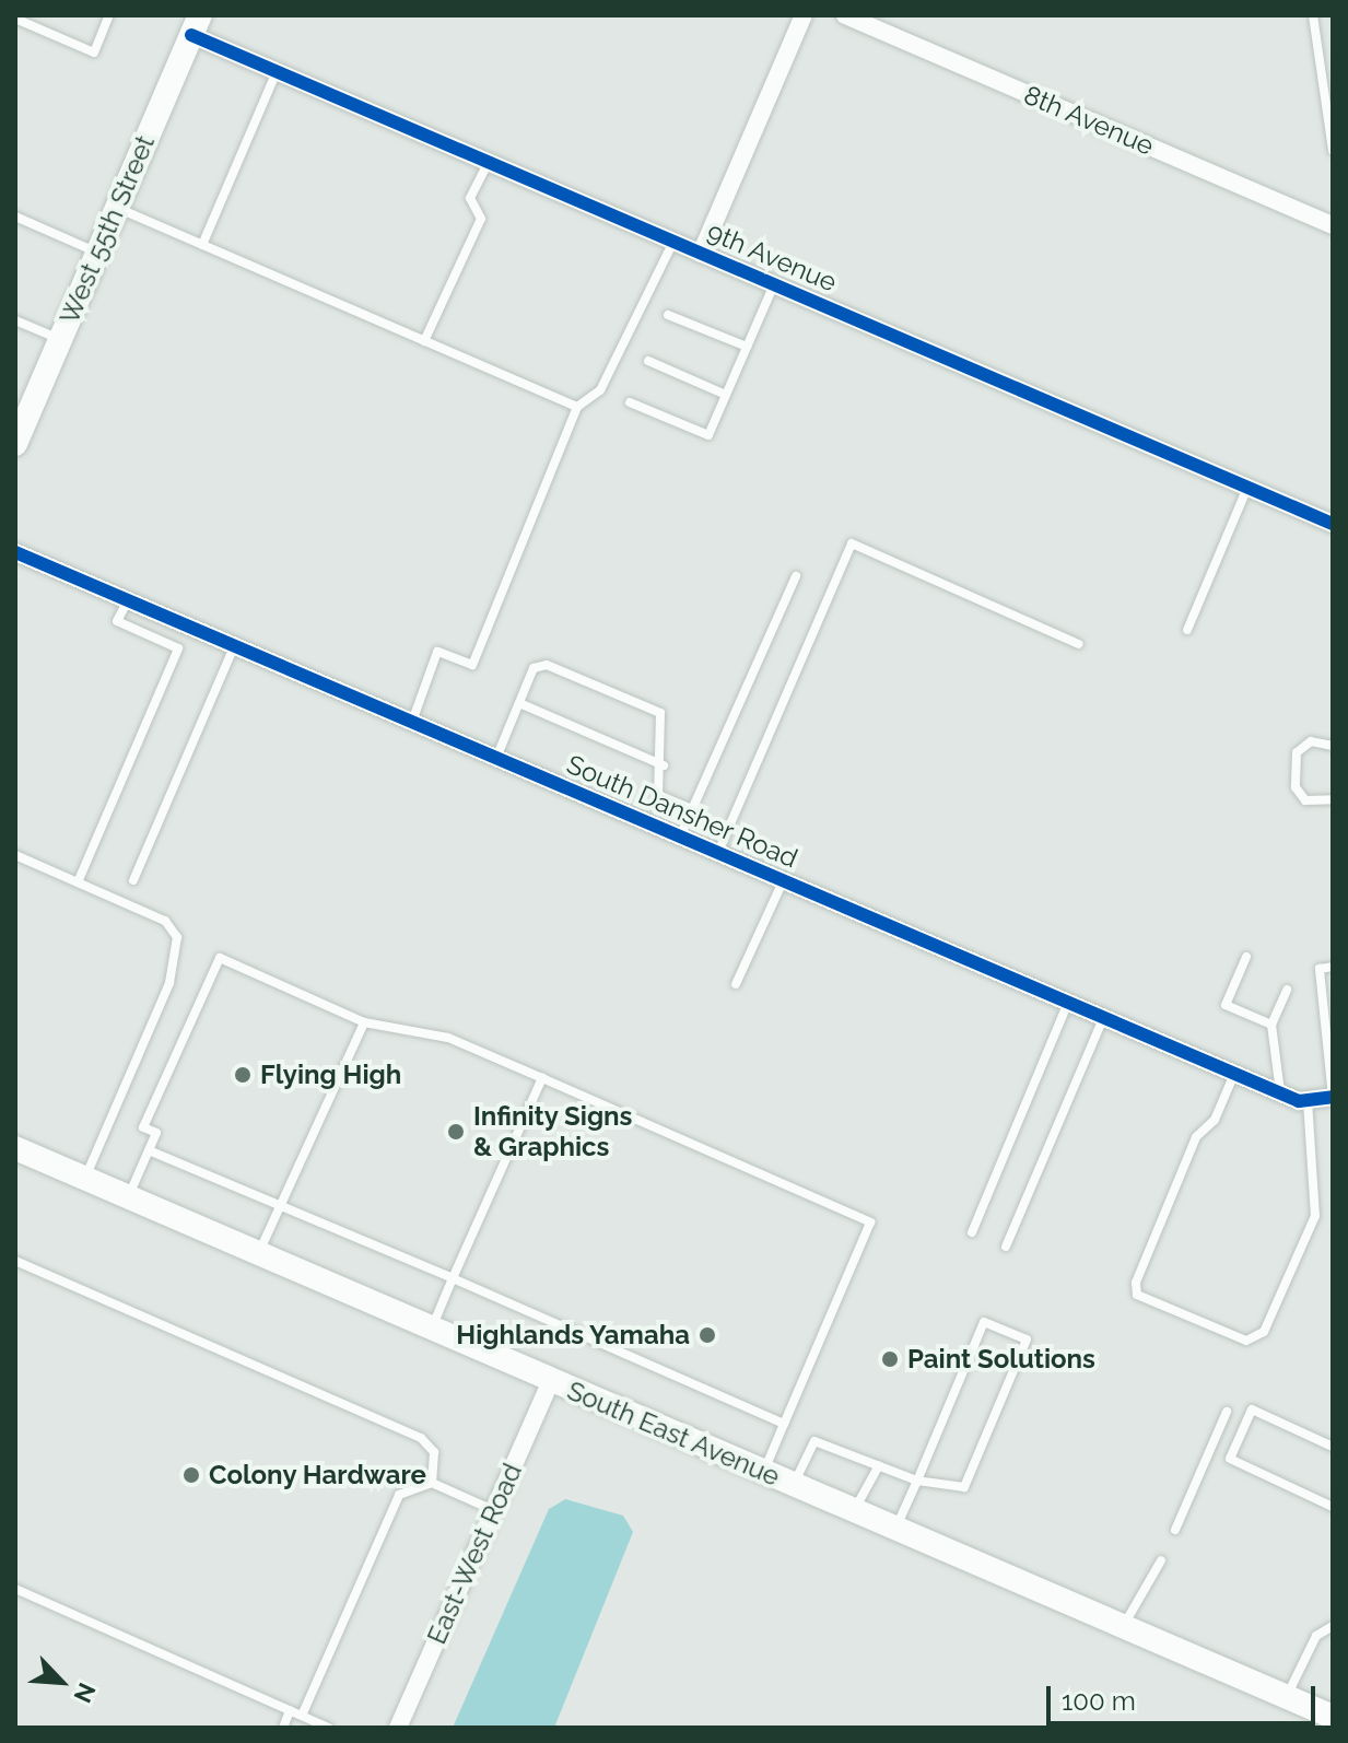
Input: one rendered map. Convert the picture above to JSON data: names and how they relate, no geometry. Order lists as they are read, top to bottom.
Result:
{
  "streets": {
    "main road": ["West 55th Street", "South East Avenue"],
    "street": [
      "8th Avenue",
      "9th Avenue",
      "South Dansher Road",
      "East-West Road"
    ]
  },
  "crossings": [
    ["West 55th Street", "9th Avenue"],
    ["South East Avenue", "East-West Road"]
  ],
  "places": [
    "Flying High",
    "Infinity Signs & Graphics",
    "Highlands Yamaha",
    "Paint Solutions",
    "Colony Hardware"
  ],
  "scale_bar": "100 m",
  "north": "bottom right"
}
